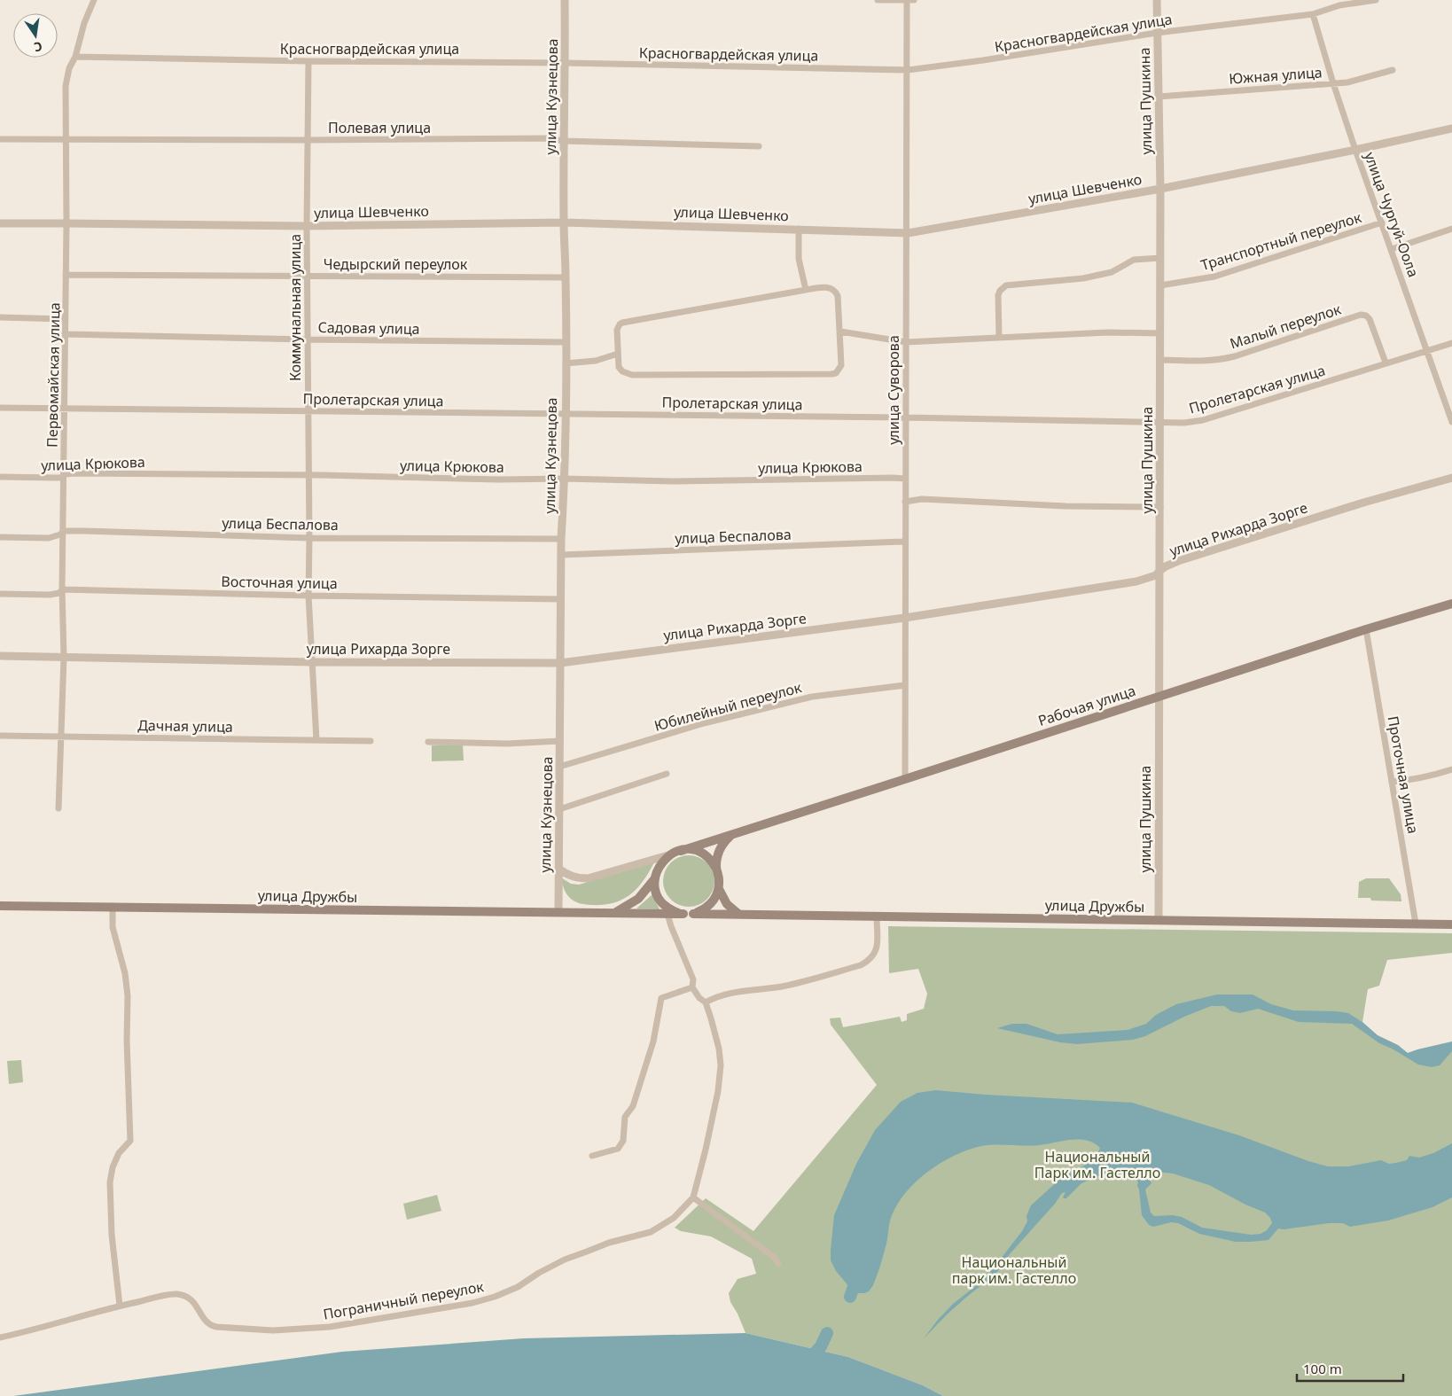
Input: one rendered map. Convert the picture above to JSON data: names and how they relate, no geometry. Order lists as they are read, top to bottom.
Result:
{
  "streets": {
    "main road": ["Рабочая улица", "улица Дружбы"],
    "street": [
      "Красногвардейская улица",
      "Южная улица",
      "улица Кузнецова",
      "улица Пушкина",
      "Полевая улица",
      "улица Шевченко",
      "улица Чургуй-Оола",
      "Транспортный переулок",
      "Чедырский переулок",
      "Коммунальная улица",
      "Малый переулок",
      "Садовая улица",
      "Первомайская улица",
      "Пролетарская улица",
      "улица Суворова",
      "улица Крюкова",
      "улица Беспалова",
      "улица Рихарда Зорге",
      "Восточная улица",
      "Юбилейный переулок",
      "Дачная улица",
      "Проточная улица",
      "Пограничный переулок"
    ]
  },
  "crossings": [
    ["Красногвардейская улица", "улица Кузнецова"],
    ["Красногвардейская улица", "улица Пушкина"],
    ["Красногвардейская улица", "улица Чургуй-Оола"],
    ["Красногвардейская улица", "Коммунальная улица"],
    ["Красногвардейская улица", "Первомайская улица"],
    ["Красногвардейская улица", "улица Суворова"],
    ["Южная улица", "улица Пушкина"],
    ["Южная улица", "улица Чургуй-Оола"],
    ["улица Кузнецова", "Полевая улица"],
    ["улица Кузнецова", "улица Шевченко"],
    ["улица Кузнецова", "Чедырский переулок"],
    ["улица Кузнецова", "Садовая улица"],
    ["улица Кузнецова", "Пролетарская улица"],
    ["улица Кузнецова", "улица Крюкова"],
    ["улица Кузнецова", "улица Беспалова"],
    ["улица Кузнецова", "улица Рихарда Зорге"],
    ["улица Кузнецова", "Восточная улица"],
    ["улица Кузнецова", "Юбилейный переулок"],
    ["улица Кузнецова", "улица Дружбы"],
    ["улица Пушкина", "улица Шевченко"],
    ["улица Пушкина", "Транспортный переулок"],
    ["улица Пушкина", "Малый переулок"],
    ["улица Пушкина", "Пролетарская улица"],
    ["улица Пушкина", "улица Рихарда Зорге"],
    ["улица Пушкина", "Рабочая улица"],
    ["улица Пушкина", "улица Дружбы"],
    ["Полевая улица", "Коммунальная улица"],
    ["Полевая улица", "Первомайская улица"],
    ["улица Шевченко", "улица Чургуй-Оола"],
    ["улица Шевченко", "Коммунальная улица"],
    ["улица Шевченко", "Первомайская улица"],
    ["улица Шевченко", "улица Суворова"],
    ["улица Чургуй-Оола", "Транспортный переулок"],
    ["улица Чургуй-Оола", "Пролетарская улица"],
    ["Чедырский переулок", "Коммунальная улица"],
    ["Чедырский переулок", "Первомайская улица"],
    ["Коммунальная улица", "Садовая улица"],
    ["Коммунальная улица", "Пролетарская улица"],
    ["Коммунальная улица", "улица Крюкова"],
    ["Коммунальная улица", "улица Беспалова"],
    ["Коммунальная улица", "улица Рихарда Зорге"],
    ["Коммунальная улица", "Восточная улица"],
    ["Коммунальная улица", "Дачная улица"],
    ["Малый переулок", "Пролетарская улица"],
    ["Садовая улица", "Первомайская улица"],
    ["Первомайская улица", "Пролетарская улица"],
    ["Первомайская улица", "улица Крюкова"],
    ["Первомайская улица", "улица Беспалова"],
    ["Первомайская улица", "улица Рихарда Зорге"],
    ["Первомайская улица", "Восточная улица"],
    ["Первомайская улица", "Дачная улица"],
    ["Пролетарская улица", "улица Суворова"],
    ["улица Суворова", "улица Крюкова"],
    ["улица Суворова", "улица Беспалова"],
    ["улица Суворова", "улица Рихарда Зорге"],
    ["улица Суворова", "Рабочая улица"],
    ["улица Суворова", "Юбилейный переулок"],
    ["Рабочая улица", "Проточная улица"],
    ["Рабочая улица", "улица Дружбы"],
    ["Проточная улица", "улица Дружбы"]
  ],
  "parks": ["Национальный Парк им. Гастелло", "Национальный парк им. Гастелло"],
  "scale_bar": "100 m",
  "north": "bottom"
}
